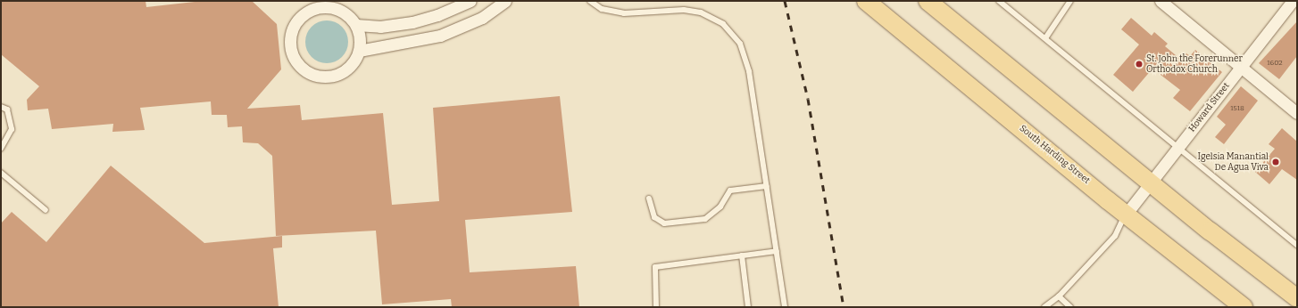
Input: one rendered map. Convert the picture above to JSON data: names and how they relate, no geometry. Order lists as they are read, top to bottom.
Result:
{
  "streets": {
    "main road": ["South Harding Street"],
    "street": ["Howard Street"]
  },
  "crossings": [
    ["Howard Street", "South Harding Street"]
  ],
  "places": ["St. John the Forerunner Orthodox Church", "Igelsia Manantial De Agua Viva"],
  "house_numbers": ["1602", "1518"]
}
